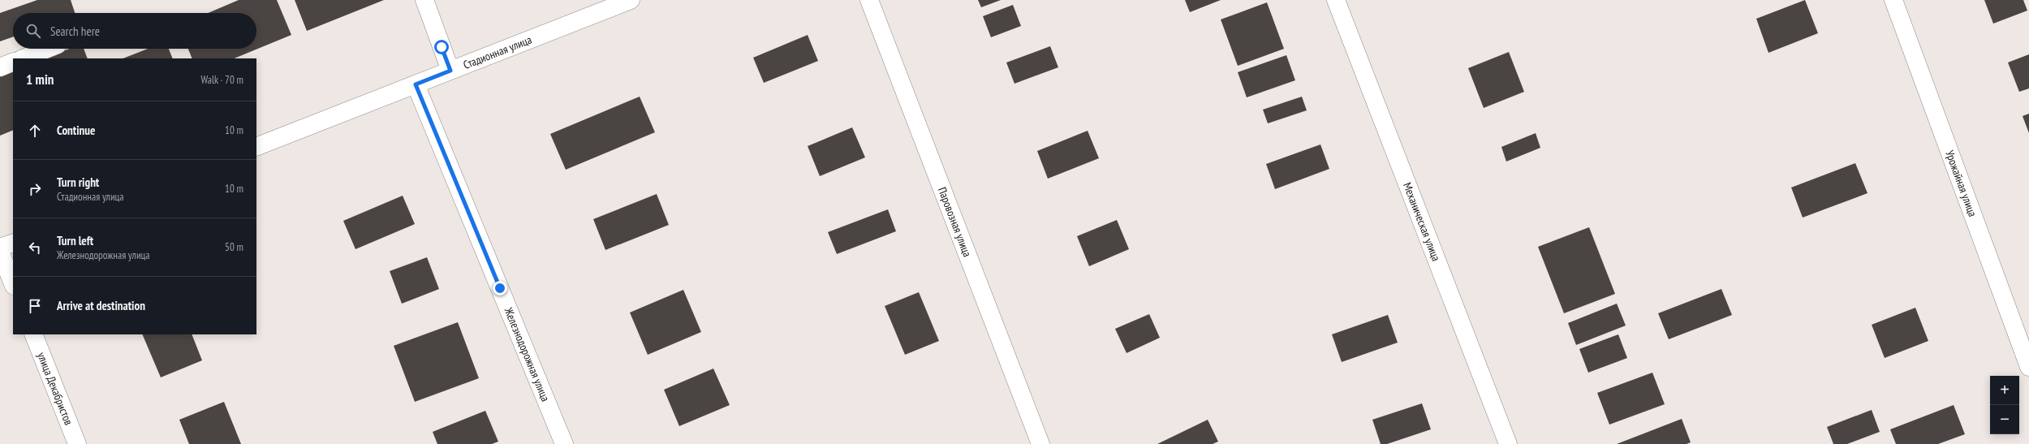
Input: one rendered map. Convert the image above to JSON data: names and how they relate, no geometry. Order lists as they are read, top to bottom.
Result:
{
  "streets": {
    "street": [
      "Стадионная улица",
      "Урожайная улица",
      "Паровозная улица",
      "Механическая улица",
      "Железнодорожная улица",
      "улица Декабристов"
    ]
  },
  "crossings": [
    ["Стадионная улица", "Железнодорожная улица"]
  ],
  "page": {
    "search": "Search here",
    "heading": ["1 min", "Walk · 70 m"],
    "list": [
      ["Continue", "10 m"],
      ["Turn right", "Стадионная улица", "10 m"],
      ["Turn left", "Железнодорожная улица", "50 m"],
      "Arrive at destination"
    ],
    "map_buttons": ["+", "−"]
  }
}
